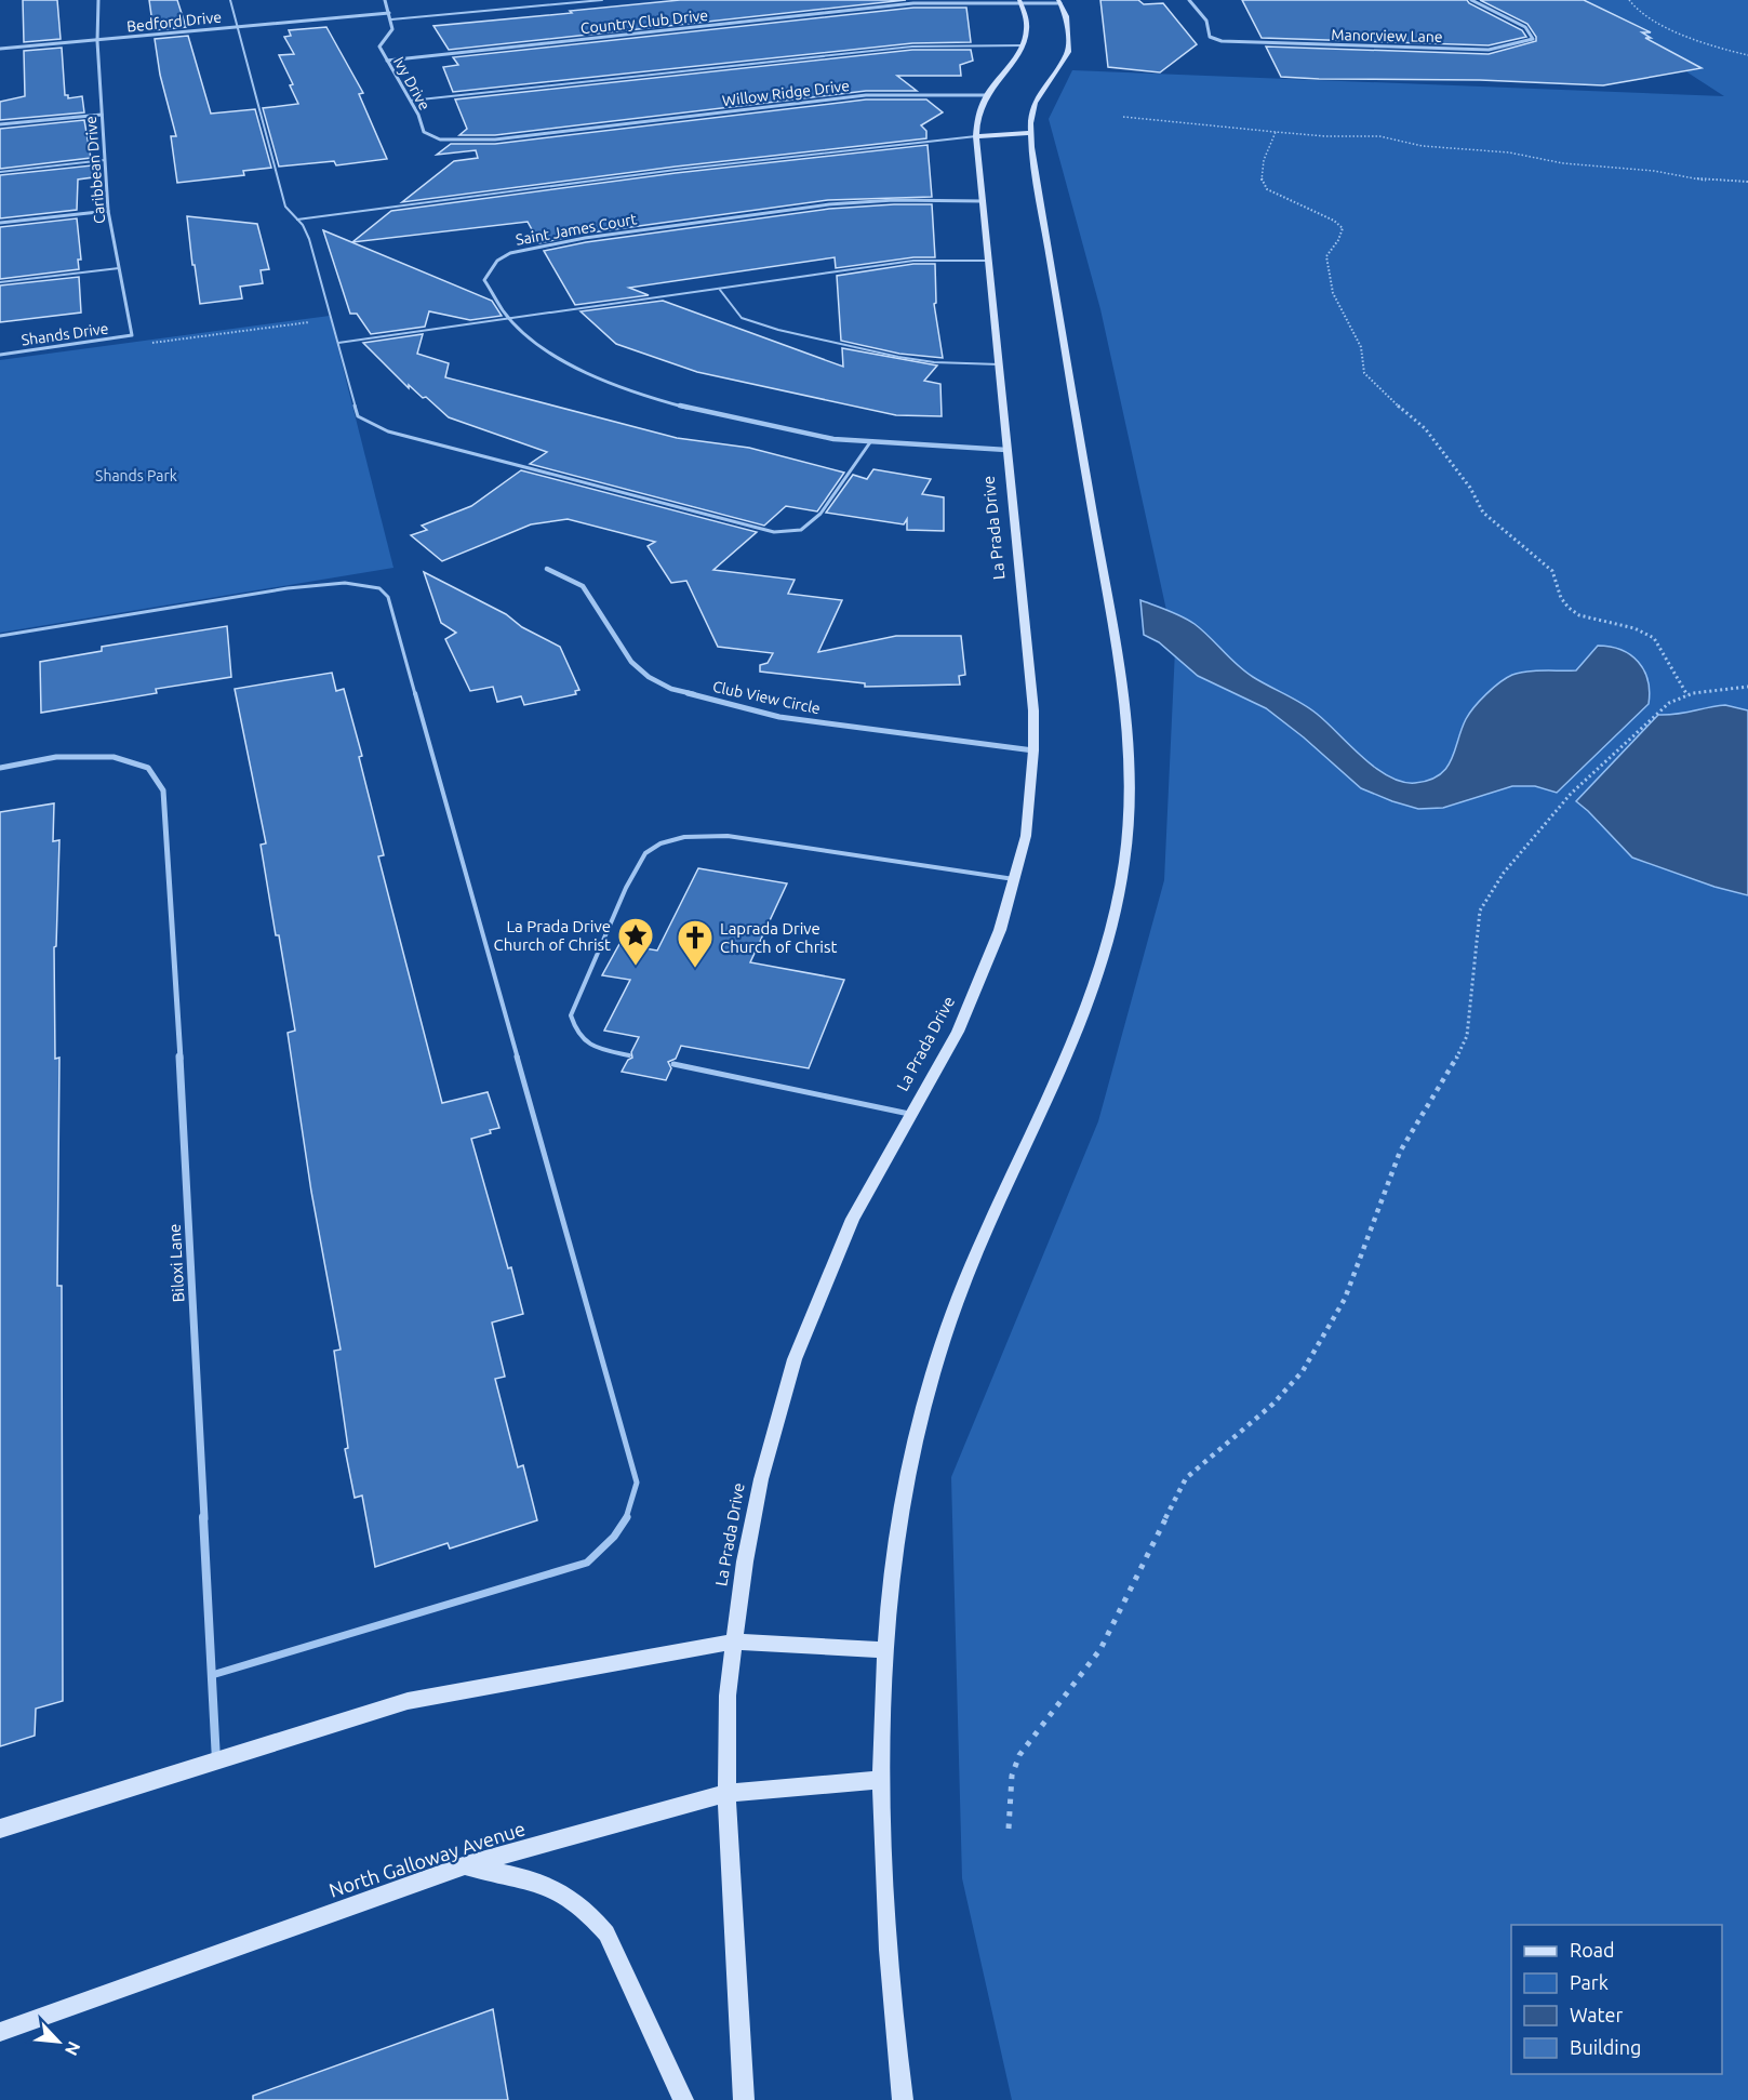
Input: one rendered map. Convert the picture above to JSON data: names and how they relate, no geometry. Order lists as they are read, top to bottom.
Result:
{
  "streets": {
    "main road": ["La Prada Drive", "North Galloway Avenue"],
    "street": [
      "Bedford Drive",
      "Country Club Drive",
      "Manorview Lane",
      "Ivy Drive",
      "Willow Ridge Drive",
      "Caribbean Drive",
      "Saint James Court",
      "Shands Drive",
      "Club View Circle",
      "Biloxi Lane"
    ]
  },
  "crossings": [
    ["Bedford Drive", "Caribbean Drive"],
    ["Country Club Drive", "Ivy Drive"],
    ["Ivy Drive", "Willow Ridge Drive"],
    ["Willow Ridge Drive", "La Prada Drive"],
    ["Caribbean Drive", "Shands Drive"],
    ["Saint James Court", "La Prada Drive"],
    ["La Prada Drive", "Club View Circle"],
    ["La Prada Drive", "North Galloway Avenue"]
  ],
  "parks": ["Shands Park"],
  "places": {
    "place": ["La Prada Drive Church of Christ"],
    "church": ["Laprada Drive Church of Christ"]
  },
  "legend": [
    "Road",
    "Park",
    "Water",
    "Building"
  ],
  "north": "bottom right"
}
